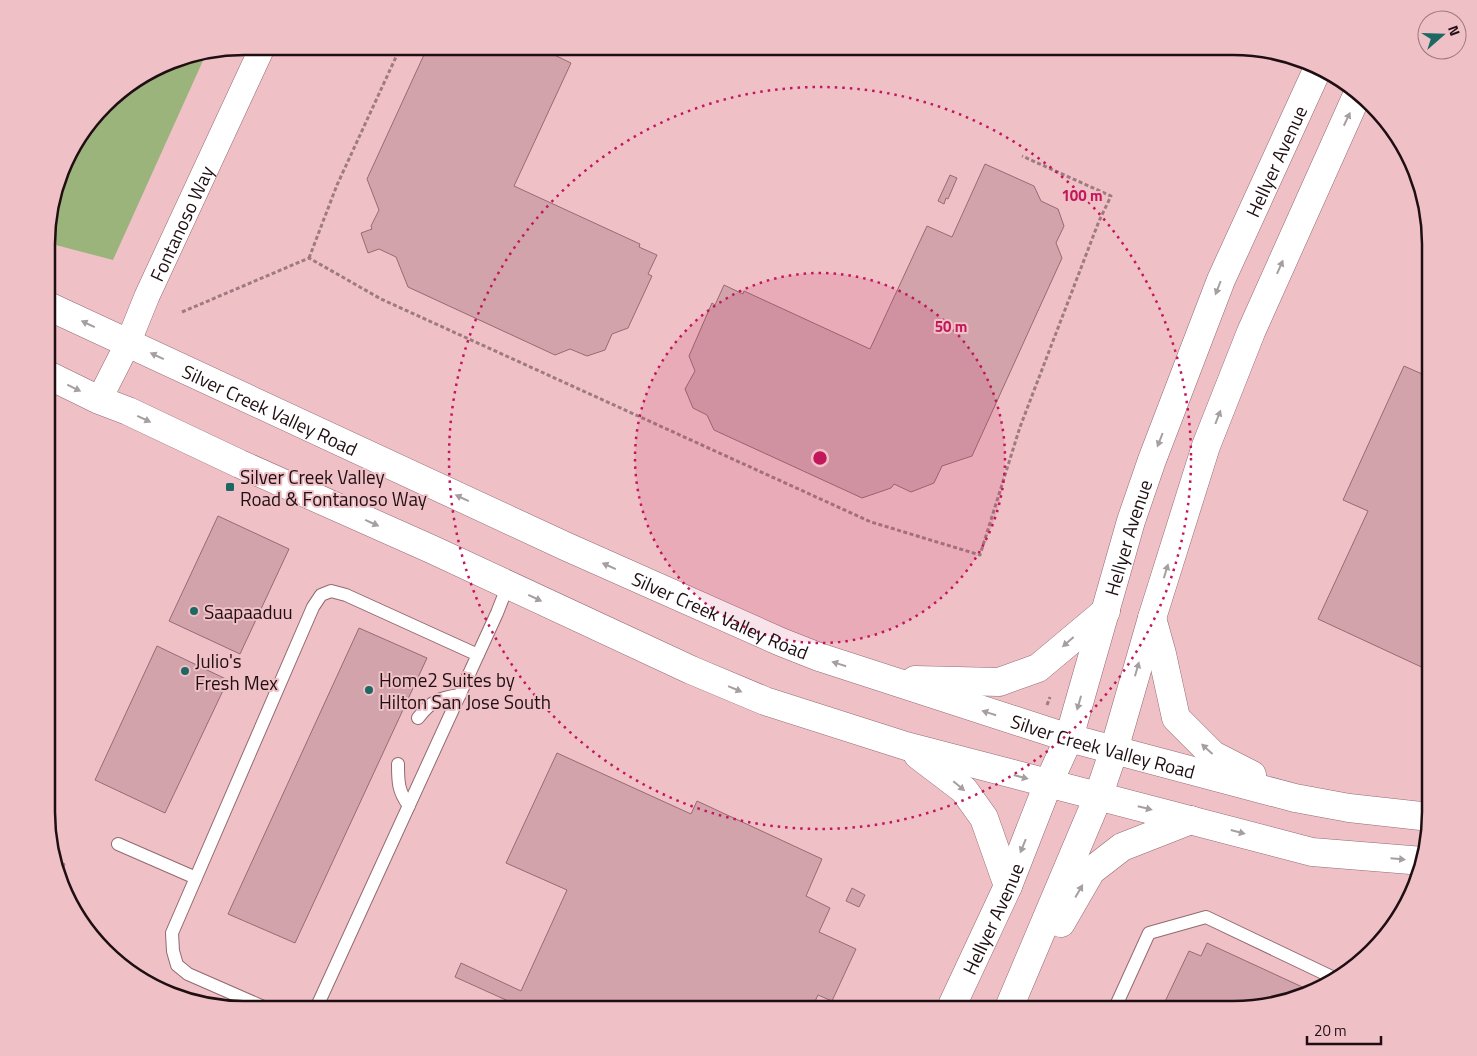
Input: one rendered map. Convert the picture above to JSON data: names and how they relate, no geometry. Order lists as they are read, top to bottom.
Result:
{
  "streets": {
    "main road": ["Hellyer Avenue", "Silver Creek Valley Road"],
    "street": ["Fontanoso Way"]
  },
  "crossings": [
    ["Hellyer Avenue", "Silver Creek Valley Road"],
    ["Fontanoso Way", "Silver Creek Valley Road"]
  ],
  "places": {
    "transit": ["Silver Creek Valley Road & Fontanoso Way"],
    "other": ["Saapaaduu", "Julio's Fresh Mex", "Home2 Suites by Hilton San Jose South"]
  },
  "scale_bar": "20 m",
  "north": "right",
  "rings": ["100 m", "50 m"]
}
